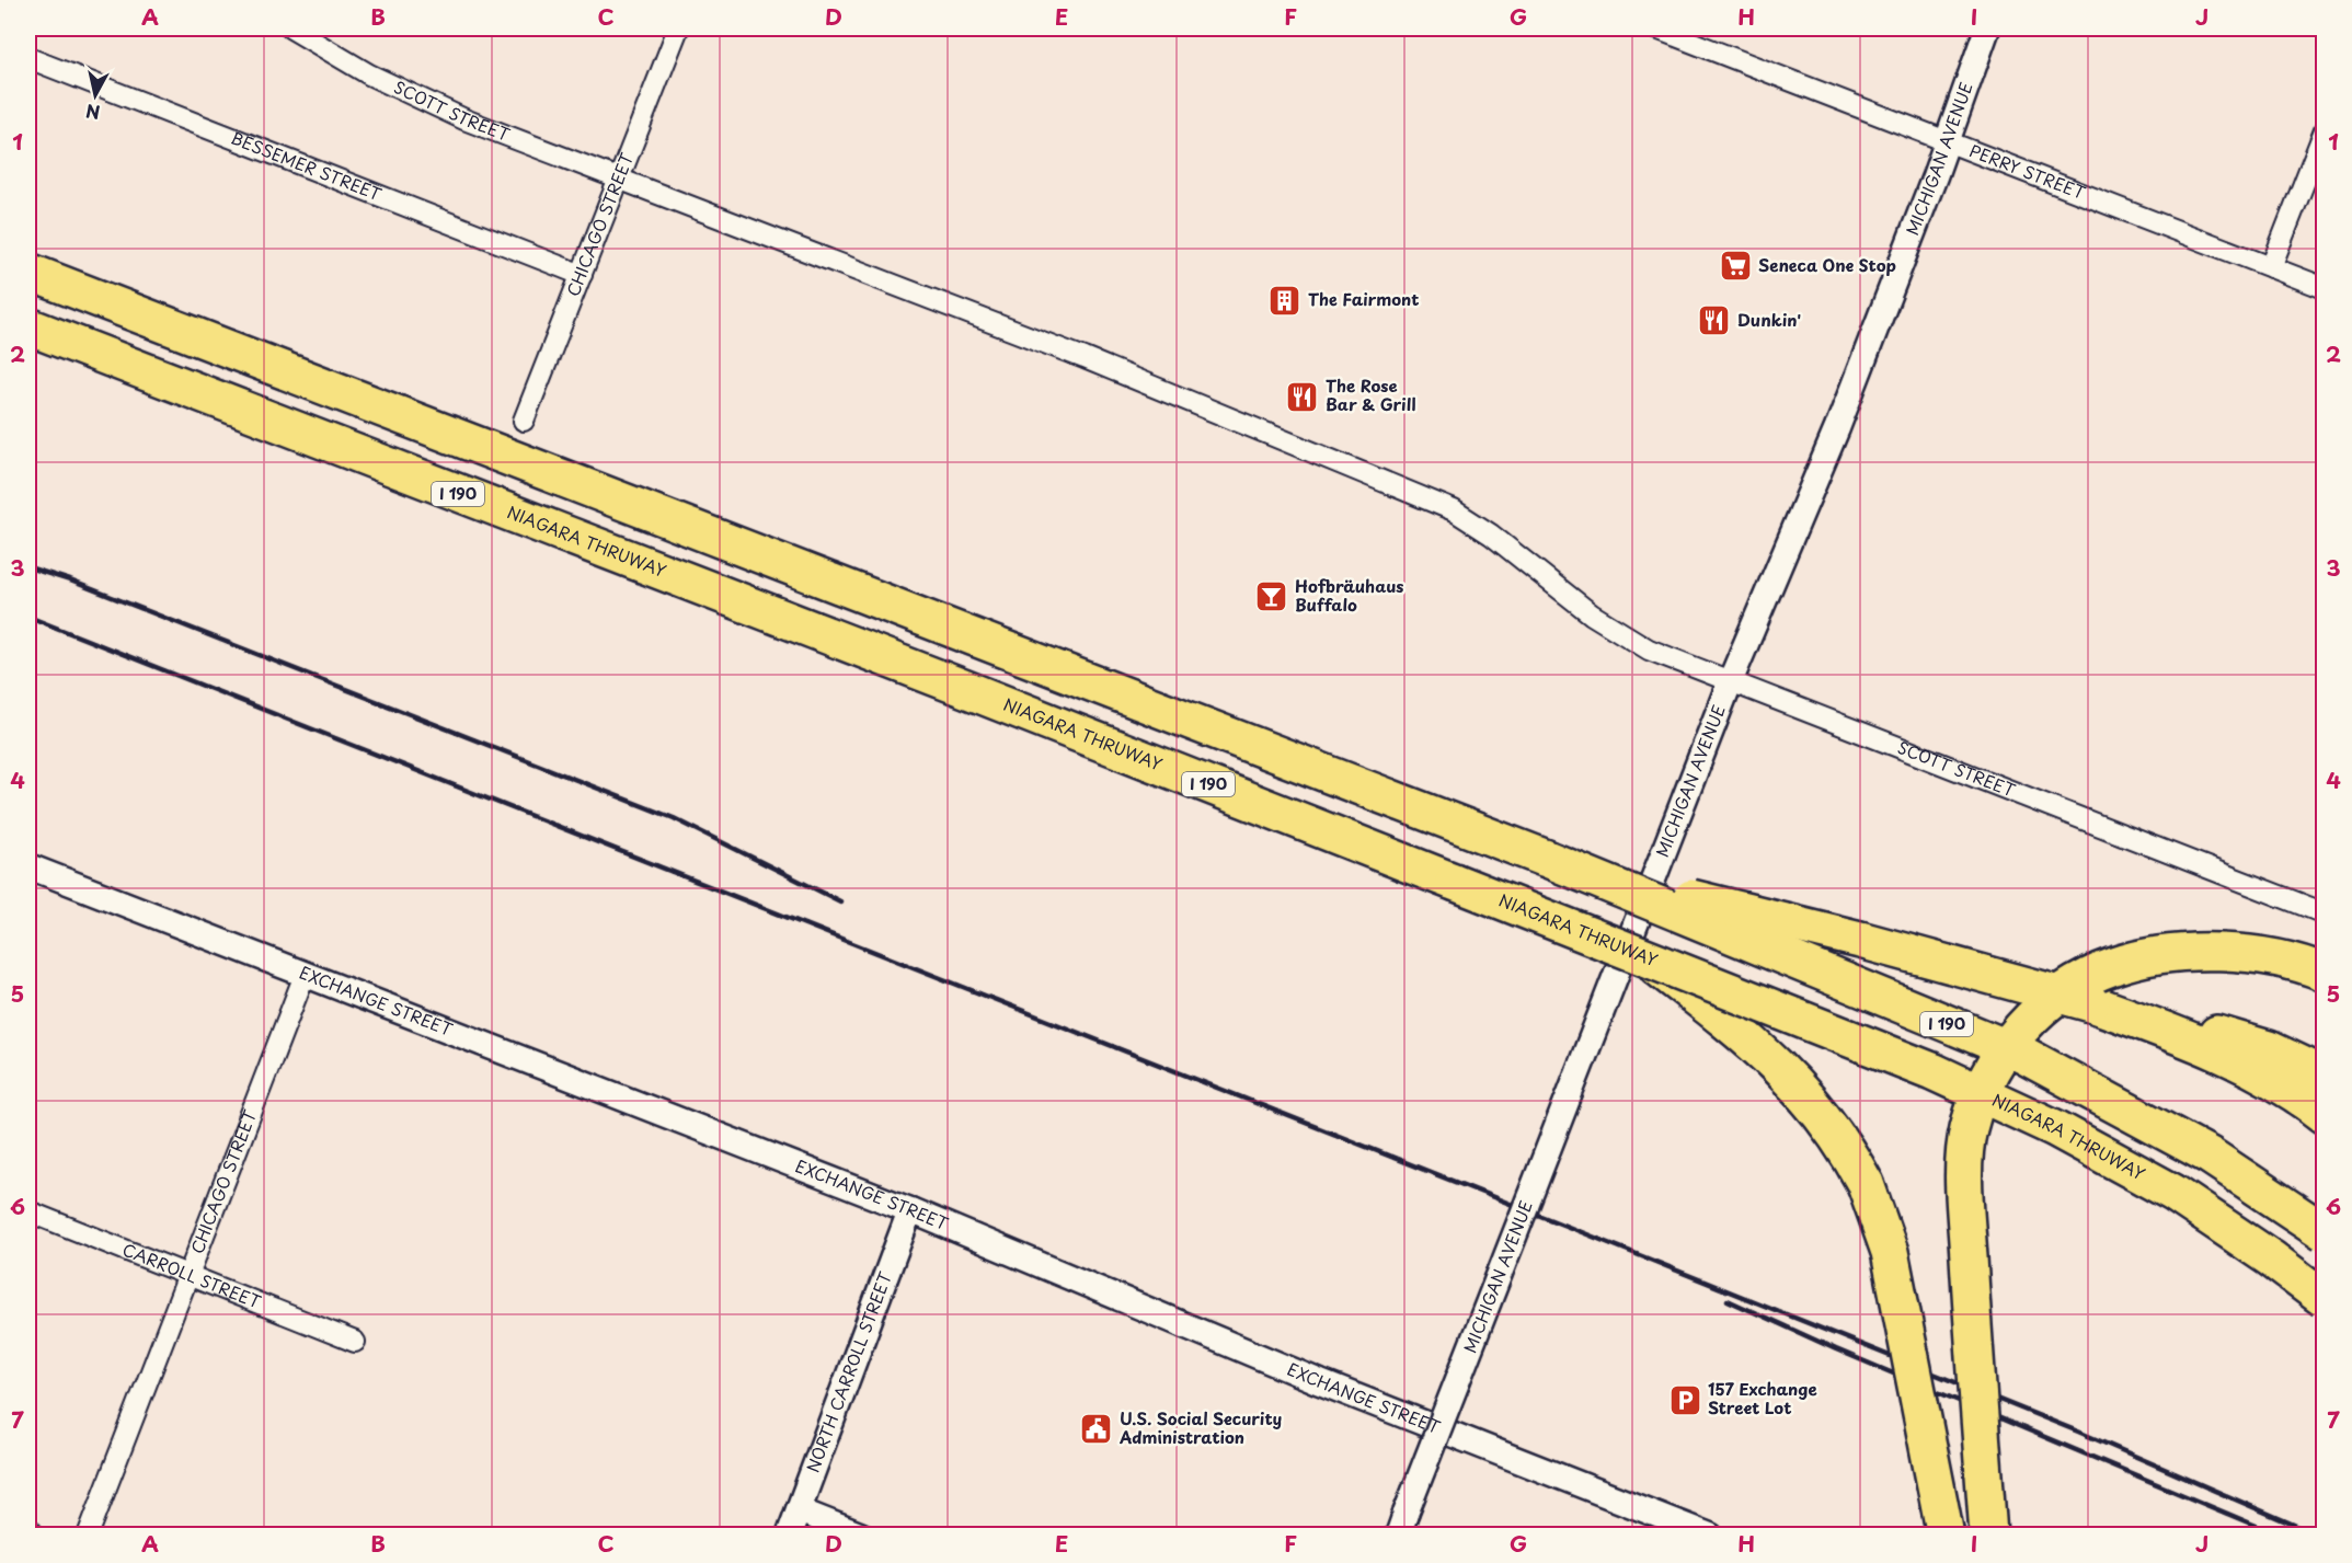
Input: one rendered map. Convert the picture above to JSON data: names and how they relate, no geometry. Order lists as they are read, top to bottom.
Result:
{
  "streets": {
    "highway": ["I 190", "NIAGARA THRUWAY"],
    "street": [
      "SCOTT STREET",
      "MICHIGAN AVENUE",
      "BESSEMER STREET",
      "PERRY STREET",
      "CHICAGO STREET",
      "EXCHANGE STREET",
      "CARROLL STREET",
      "NORTH CARROLL STREET"
    ]
  },
  "crossings": [
    ["SCOTT STREET", "MICHIGAN AVENUE"],
    ["SCOTT STREET", "CHICAGO STREET"],
    ["MICHIGAN AVENUE", "PERRY STREET"],
    ["BESSEMER STREET", "CHICAGO STREET"],
    ["CHICAGO STREET", "EXCHANGE STREET"],
    ["CHICAGO STREET", "CARROLL STREET"],
    ["EXCHANGE STREET", "NORTH CARROLL STREET"]
  ],
  "places": {
    "supermarket": ["Seneca One Stop"],
    "building": ["The Fairmont"],
    "restaurant": ["Dunkin'", "The Rose Bar & Grill"],
    "bar": ["Hofbräuhaus Buffalo"],
    "parking": ["157 Exchange Street Lot"],
    "public building": ["U.S. Social Security Administration"]
  },
  "north": "bottom",
  "grid": {
    "columns": [
      "A",
      "B",
      "C",
      "D",
      "E",
      "F",
      "G",
      "H",
      "I",
      "J"
    ],
    "rows": [
      "1",
      "2",
      "3",
      "4",
      "5",
      "6",
      "7"
    ]
  }
}
